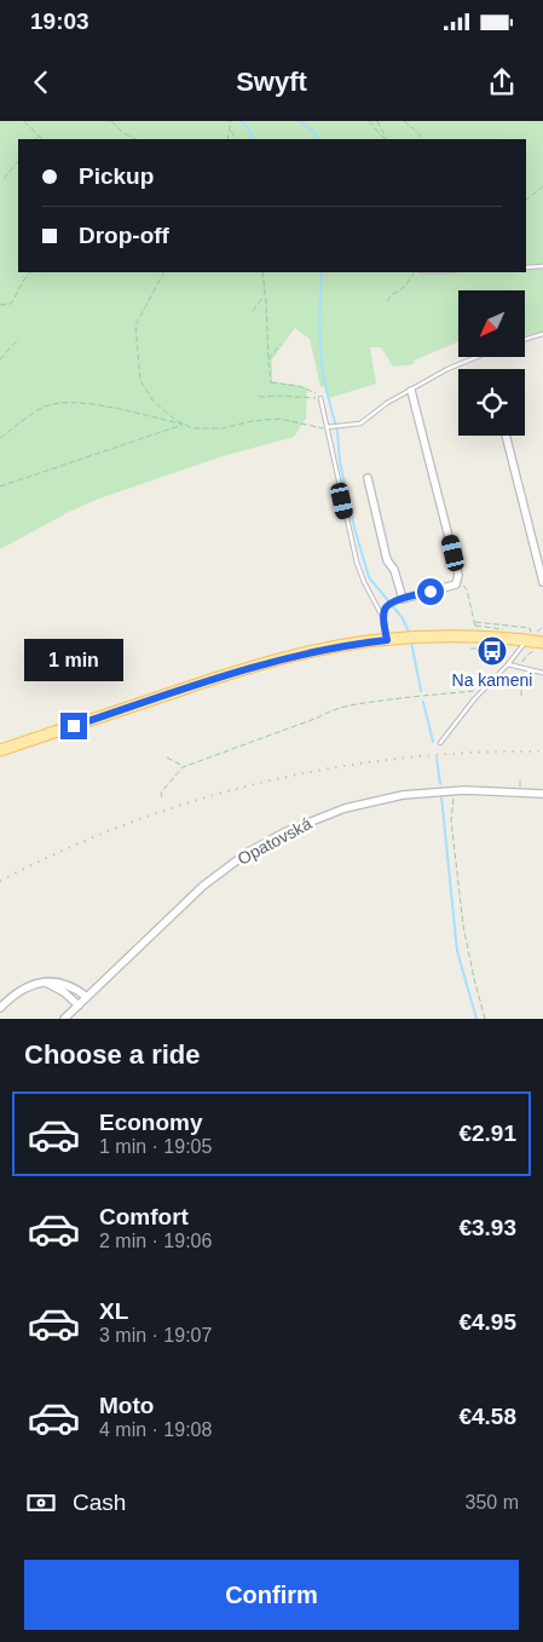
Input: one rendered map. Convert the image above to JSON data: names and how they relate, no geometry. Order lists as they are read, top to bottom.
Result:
{
  "streets": {
    "street": ["Opatovská"]
  },
  "places": {
    "bus stop": ["Na kameni"]
  },
  "north": "bottom left",
  "page": {
    "status": "19:03",
    "header": "Swyft",
    "banner": ["Pickup", "Drop-off"],
    "bubble": "1 min",
    "heading": "Choose a ride",
    "list": [
      {
        "name": "Economy",
        "note": "1 min · 19:05",
        "value": "€2.91"
      },
      {
        "name": "Comfort",
        "note": "2 min · 19:06",
        "value": "€3.93"
      },
      {
        "name": "XL",
        "note": "3 min · 19:07",
        "value": "€4.95"
      },
      {
        "name": "Moto",
        "note": "4 min · 19:08",
        "value": "€4.58"
      }
    ],
    "pay": ["Cash", "350 m"],
    "buttons": "Confirm"
  }
}
